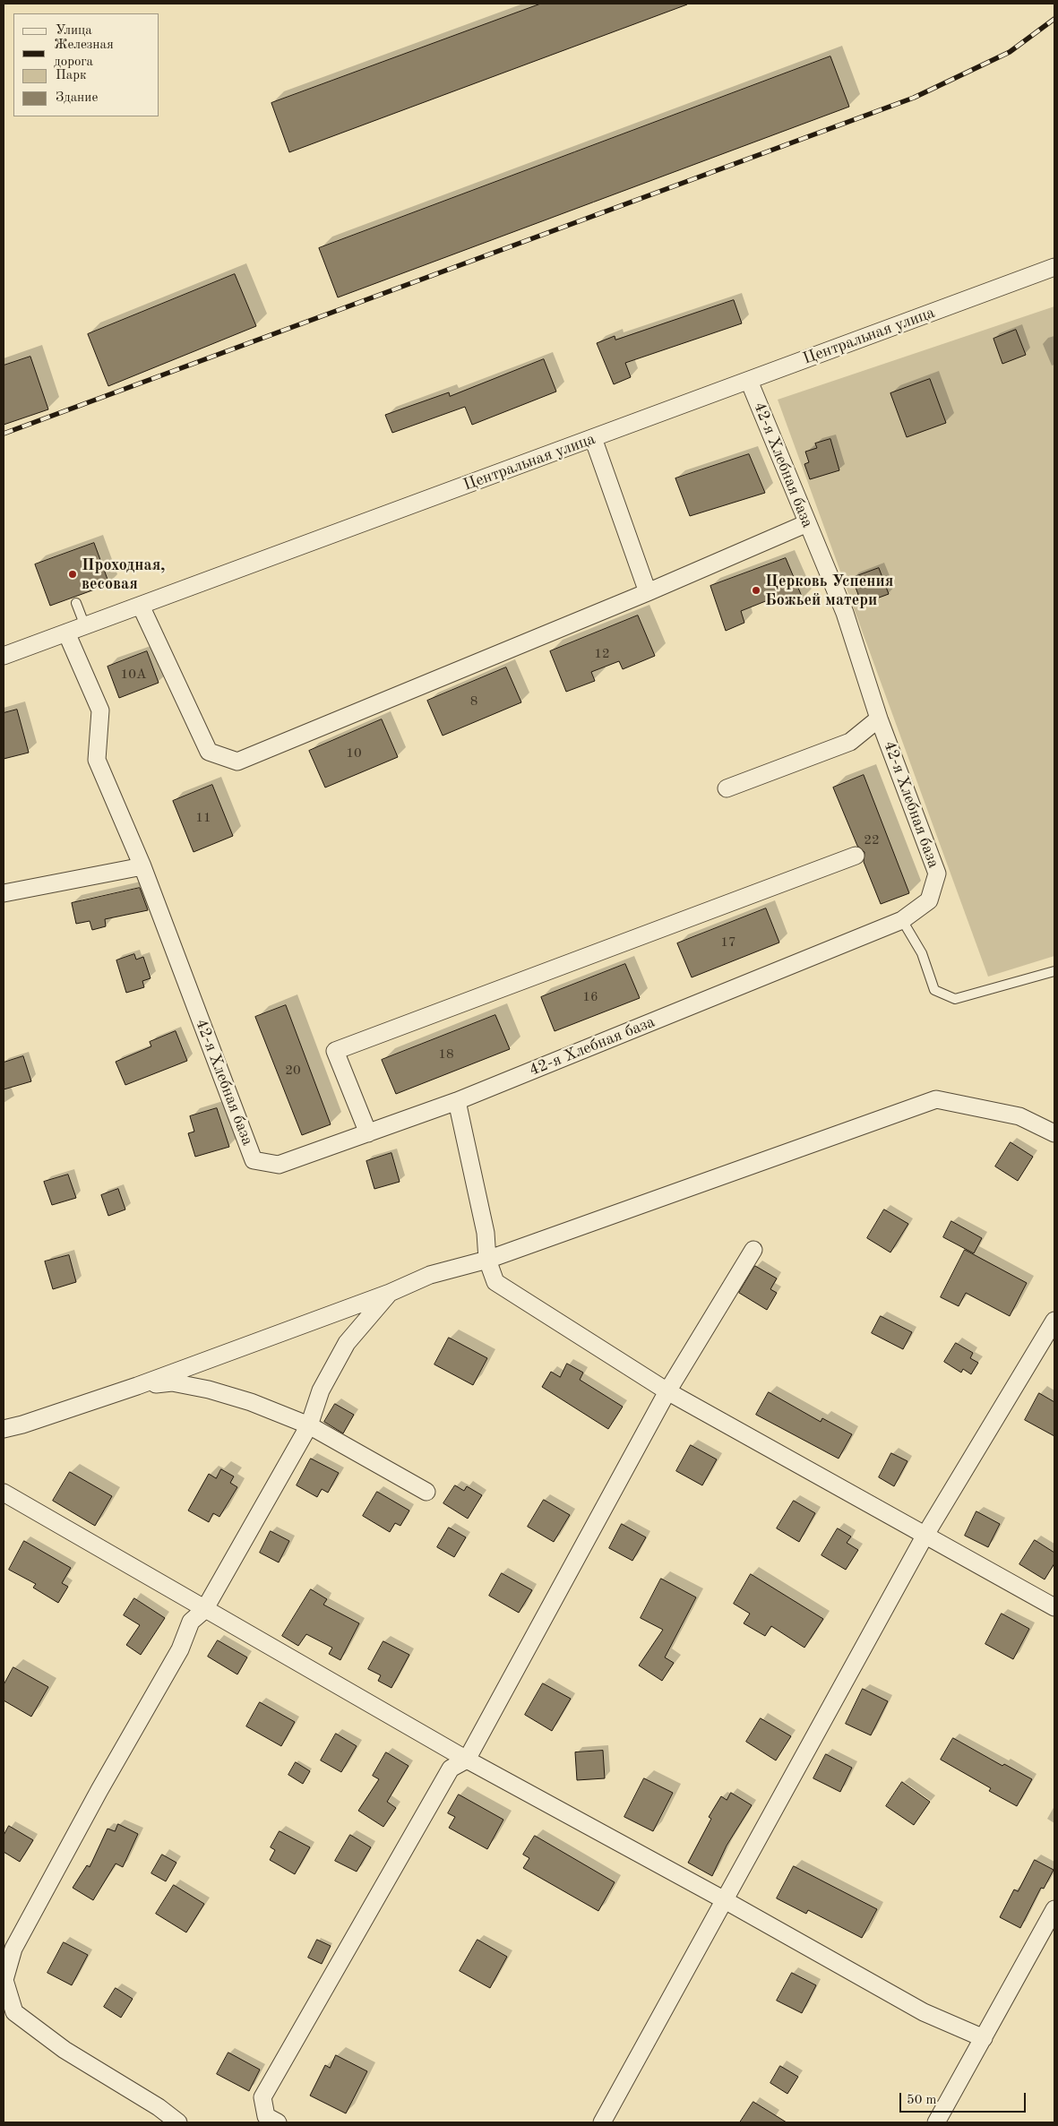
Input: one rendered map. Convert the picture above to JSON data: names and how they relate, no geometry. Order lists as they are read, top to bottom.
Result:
{
  "streets": {
    "street": ["Центральная улица", "42-я Хлебная база"]
  },
  "crossings": [
    ["Центральная улица", "42-я Хлебная база"]
  ],
  "places": ["Проходная, весовая", "Церковь Успения Божьей матери"],
  "house_numbers": [
    "12",
    "10А",
    "8",
    "10",
    "11",
    "22",
    "17",
    "16",
    "18",
    "20"
  ],
  "legend": [
    "Улица",
    "Железная дорога",
    "Парк",
    "Здание"
  ],
  "scale_bar": "50 m"
}
